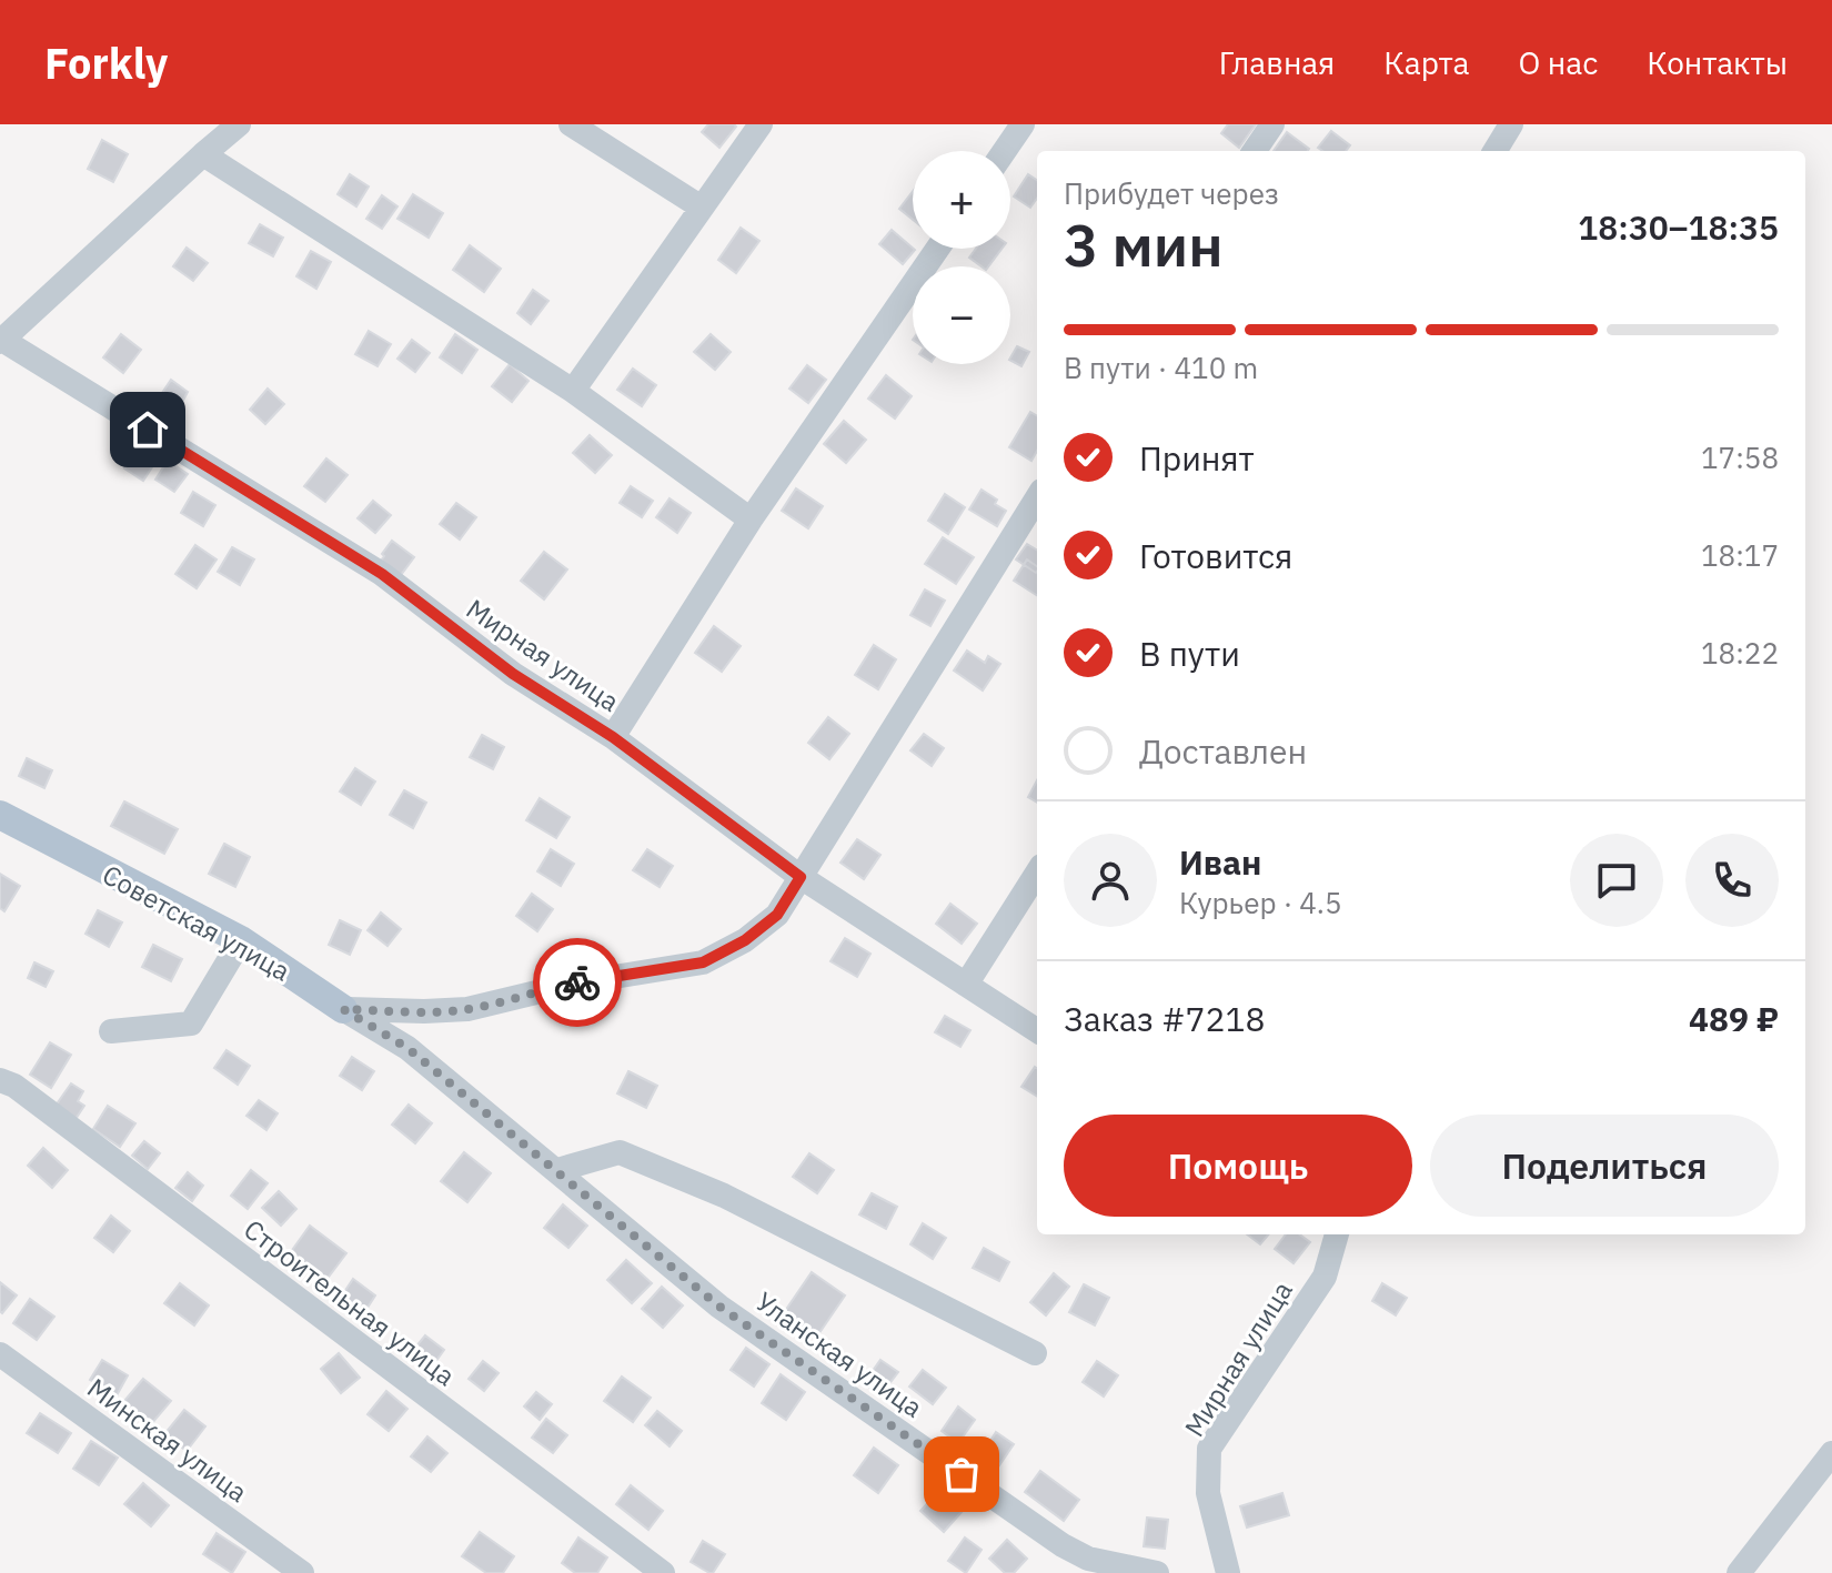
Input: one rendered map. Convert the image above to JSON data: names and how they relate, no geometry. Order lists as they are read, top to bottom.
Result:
{
  "streets": {
    "main road": ["Советская улица"],
    "street": [
      "Мирная улица",
      "Строительная улица",
      "Уланская улица",
      "Минская улица"
    ]
  },
  "crossings": [
    ["Советская улица", "Уланская улица"]
  ],
  "page": {
    "header": "Forkly",
    "nav": [
      "Главная",
      "Карта",
      "О нас",
      "Контакты"
    ],
    "map_buttons": ["+", "−"],
    "heading": ["3 мин", "Прибудет через", "18:30–18:35"],
    "panel": [
      "Иван",
      "Курьер · 4.5",
      "Заказ #7218",
      "489 ₽"
    ],
    "bar": "В пути · 410 m",
    "list": [
      ["Принят", "17:58"],
      ["Готовится", "18:17"],
      ["В пути", "18:22"],
      "Доставлен"
    ],
    "buttons": ["Помощь", "Поделиться"]
  }
}
